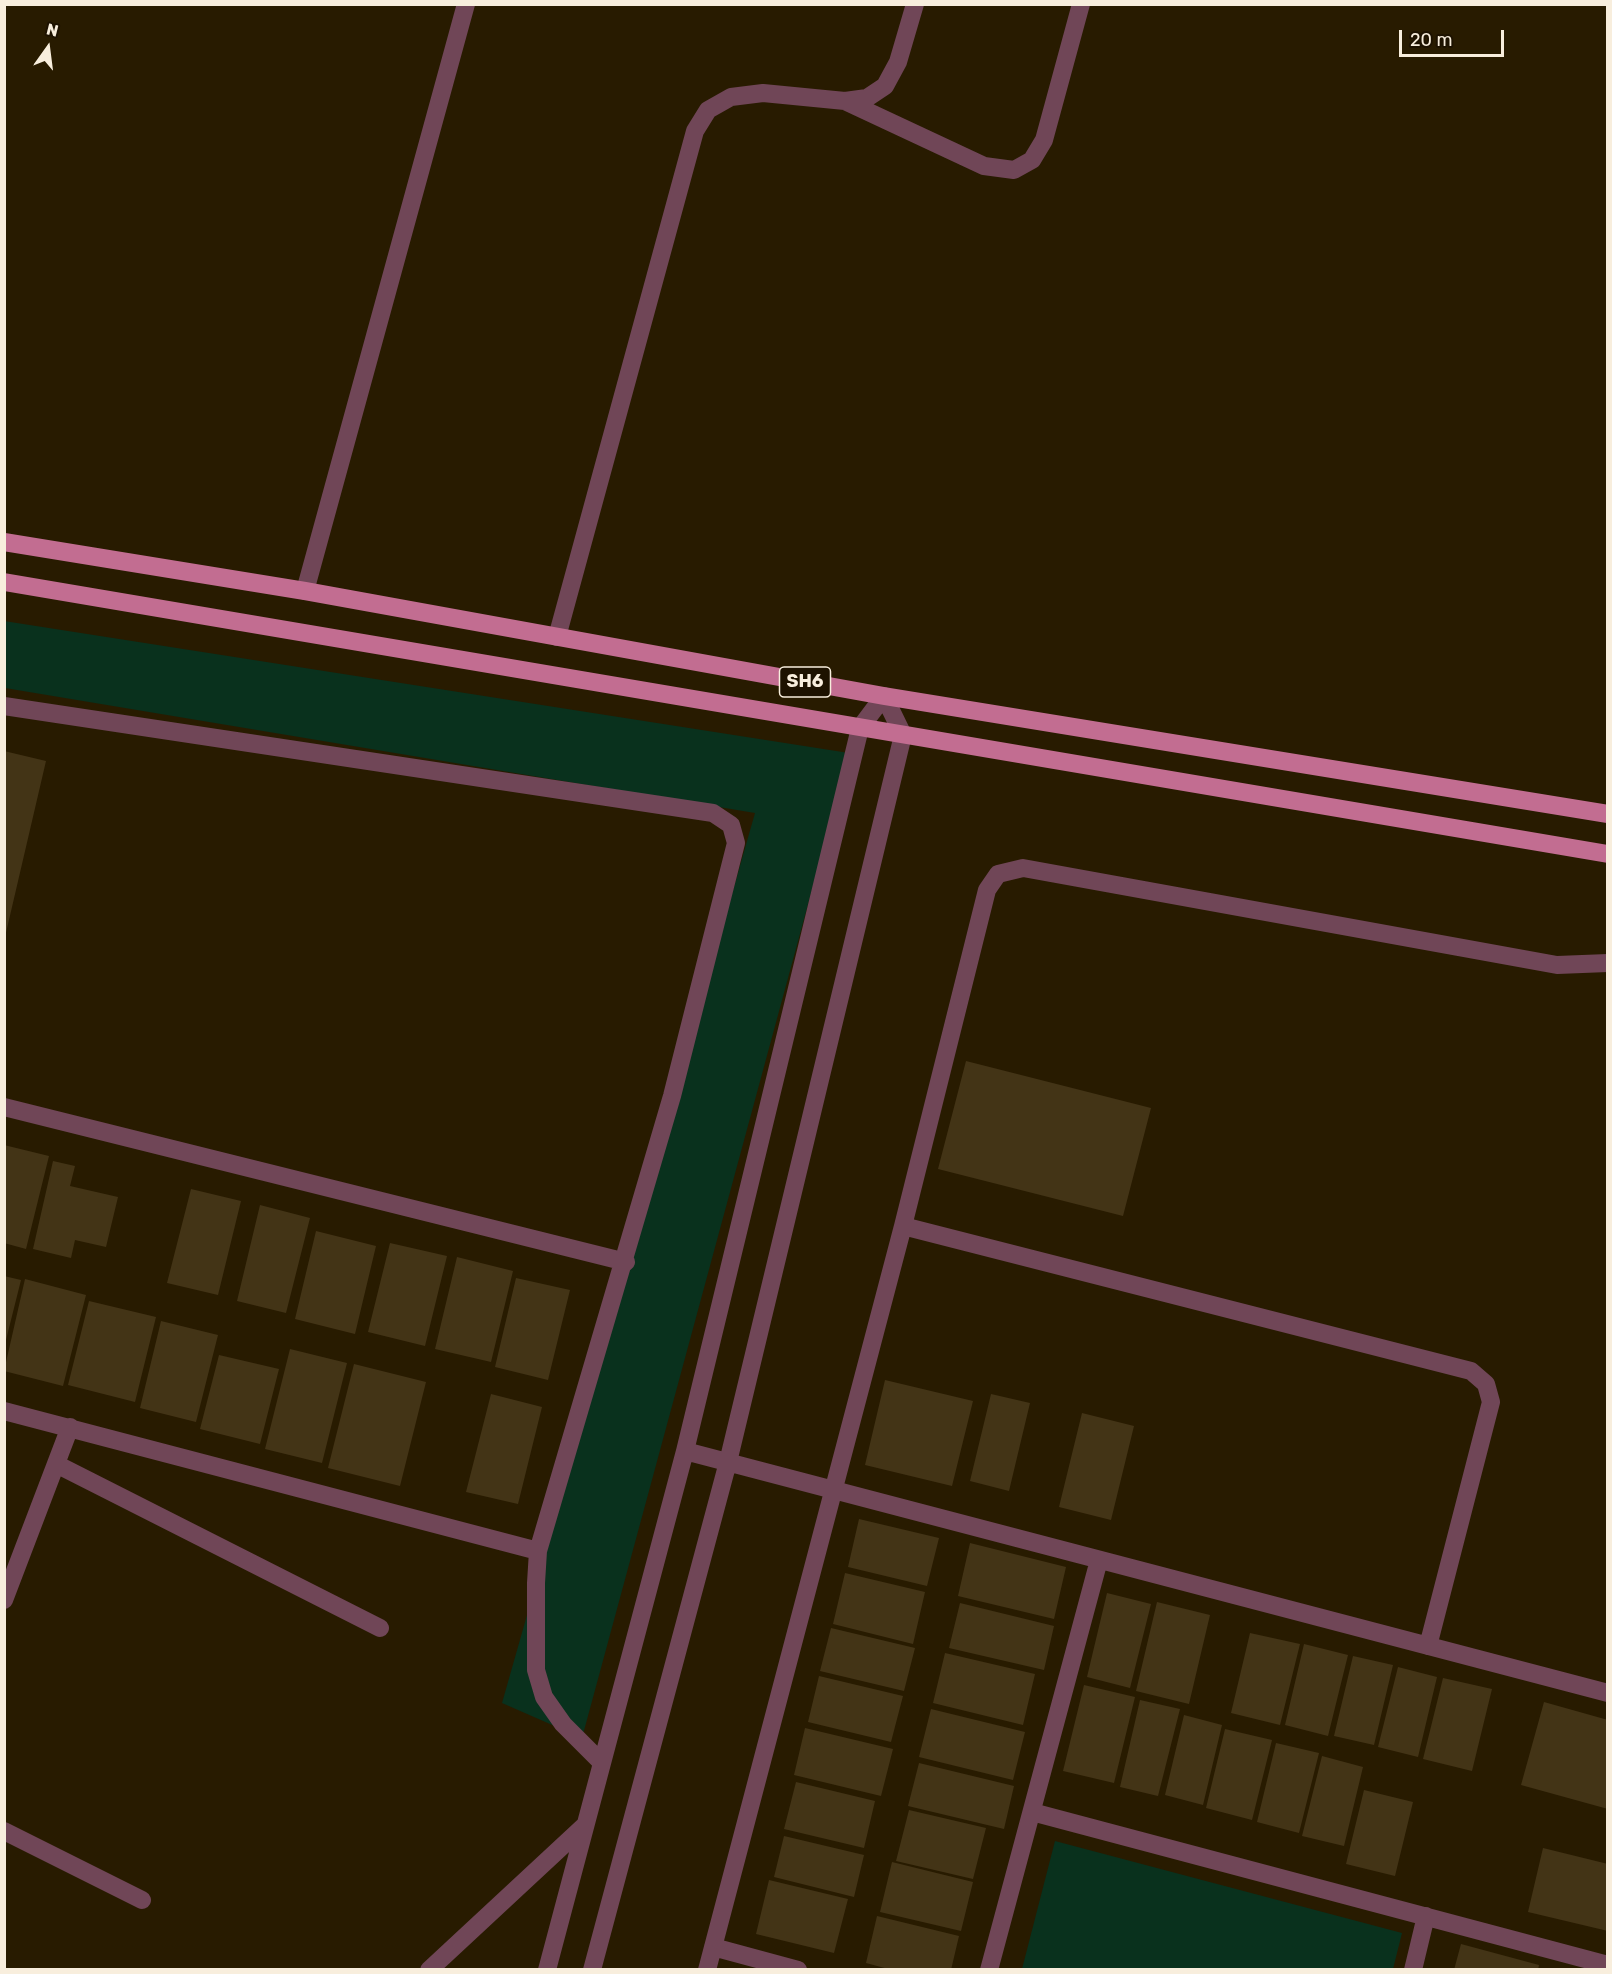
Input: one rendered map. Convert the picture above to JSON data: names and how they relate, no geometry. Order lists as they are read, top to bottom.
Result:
{
  "streets": {
    "main road": ["SH6"]
  },
  "scale_bar": "20 m",
  "north": "top"
}
